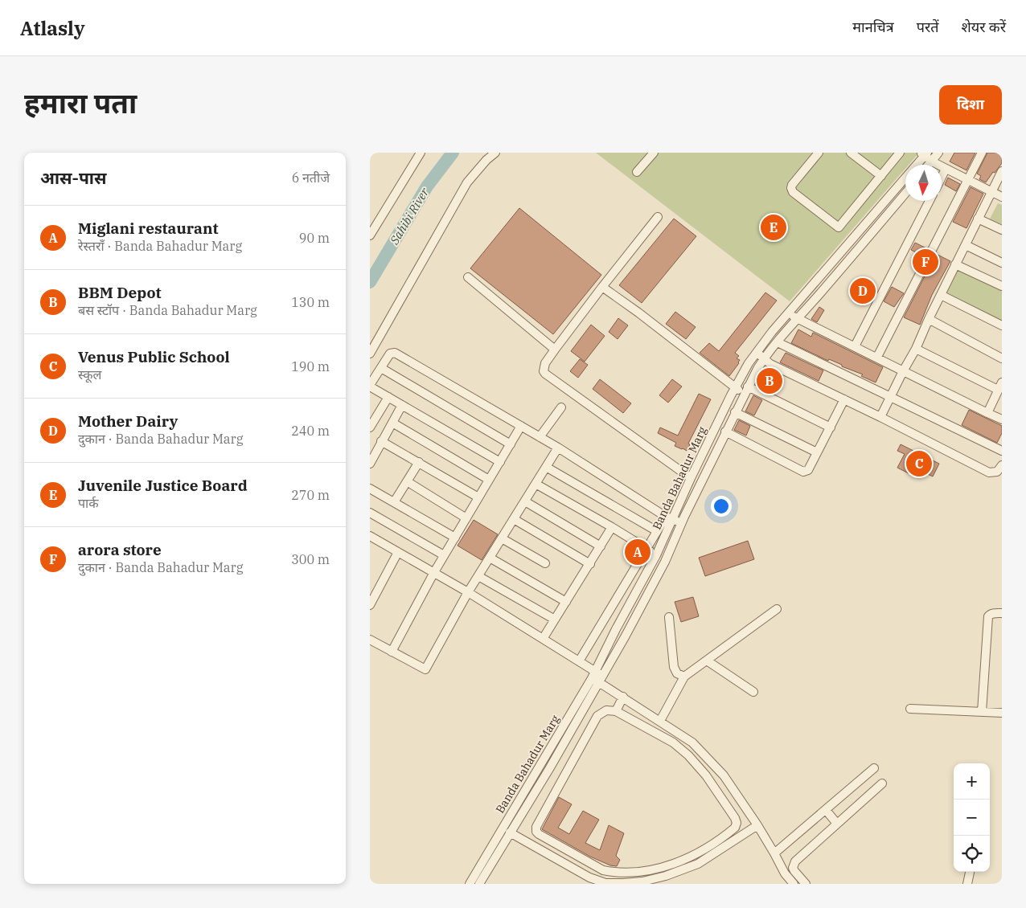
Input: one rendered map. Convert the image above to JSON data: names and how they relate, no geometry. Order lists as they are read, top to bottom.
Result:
{
  "streets": {
    "street": ["Banda Bahadur Marg"]
  },
  "water": ["Sahibi River"],
  "north": "bottom",
  "page": {
    "header": "Atlasly",
    "nav": ["मानचित्र", "परतें", "शेयर करें"],
    "title": "हमारा पता",
    "buttons": "दिशा",
    "heading": ["आस-पास", "6 नतीजे"],
    "list": [
      {
        "mark": "A",
        "name": "Miglani restaurant",
        "note": "रेस्तराँ · Banda Bahadur Marg",
        "value": "90 m"
      },
      {
        "mark": "B",
        "name": "BBM Depot",
        "note": "बस स्टॉप · Banda Bahadur Marg",
        "value": "130 m"
      },
      {
        "mark": "C",
        "name": "Venus Public School",
        "note": "स्कूल",
        "value": "190 m"
      },
      {
        "mark": "D",
        "name": "Mother Dairy",
        "note": "दुकान · Banda Bahadur Marg",
        "value": "240 m"
      },
      {
        "mark": "E",
        "name": "Juvenile Justice Board",
        "note": "पार्क",
        "value": "270 m"
      },
      {
        "mark": "F",
        "name": "arora store",
        "note": "दुकान · Banda Bahadur Marg",
        "value": "300 m"
      }
    ],
    "pins": [
      "E",
      "F",
      "D",
      "B",
      "C",
      "A"
    ],
    "map_buttons": ["+", "−"]
  }
}
